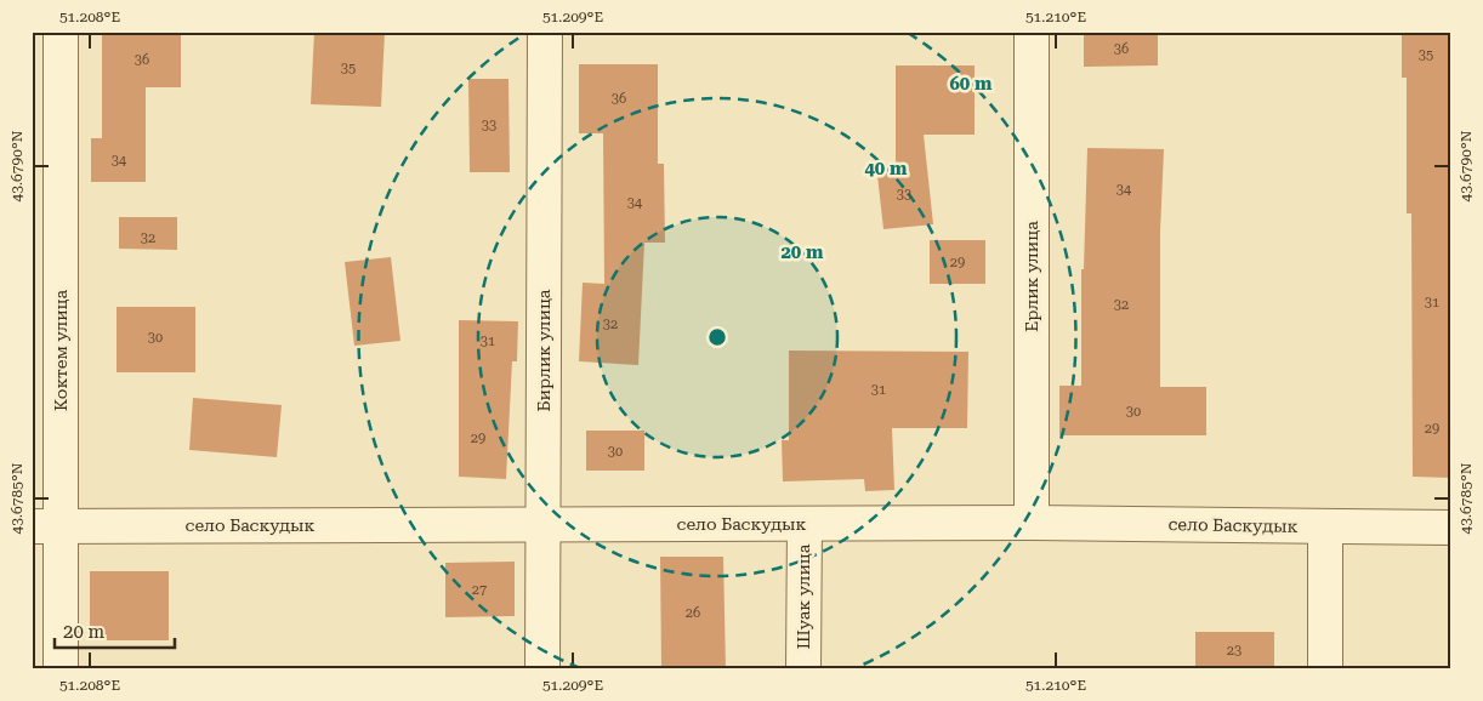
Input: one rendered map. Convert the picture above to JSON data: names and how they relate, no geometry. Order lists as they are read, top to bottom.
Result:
{
  "streets": {
    "street": [
      "Ерлик улица",
      "Коктем улица",
      "Бирлик улица",
      "село Баскудык",
      "Шуак улица"
    ]
  },
  "crossings": [
    ["Ерлик улица", "село Баскудык"],
    ["Коктем улица", "село Баскудык"],
    ["Бирлик улица", "село Баскудык"],
    ["село Баскудык", "Шуак улица"]
  ],
  "house_numbers": [
    "36",
    "35",
    "36",
    "35",
    "36",
    "33",
    "34",
    "34",
    "33",
    "34",
    "32",
    "29",
    "31",
    "32",
    "32",
    "30",
    "31",
    "31",
    "30",
    "29",
    "29",
    "30",
    "27",
    "26",
    "23"
  ],
  "scale_bar": "20 m",
  "coordinates": [
    "51.208°E",
    "51.209°E",
    "51.210°E",
    "43.6790°N",
    "43.6785°N"
  ],
  "rings": ["60 m", "40 m", "20 m"]
}
